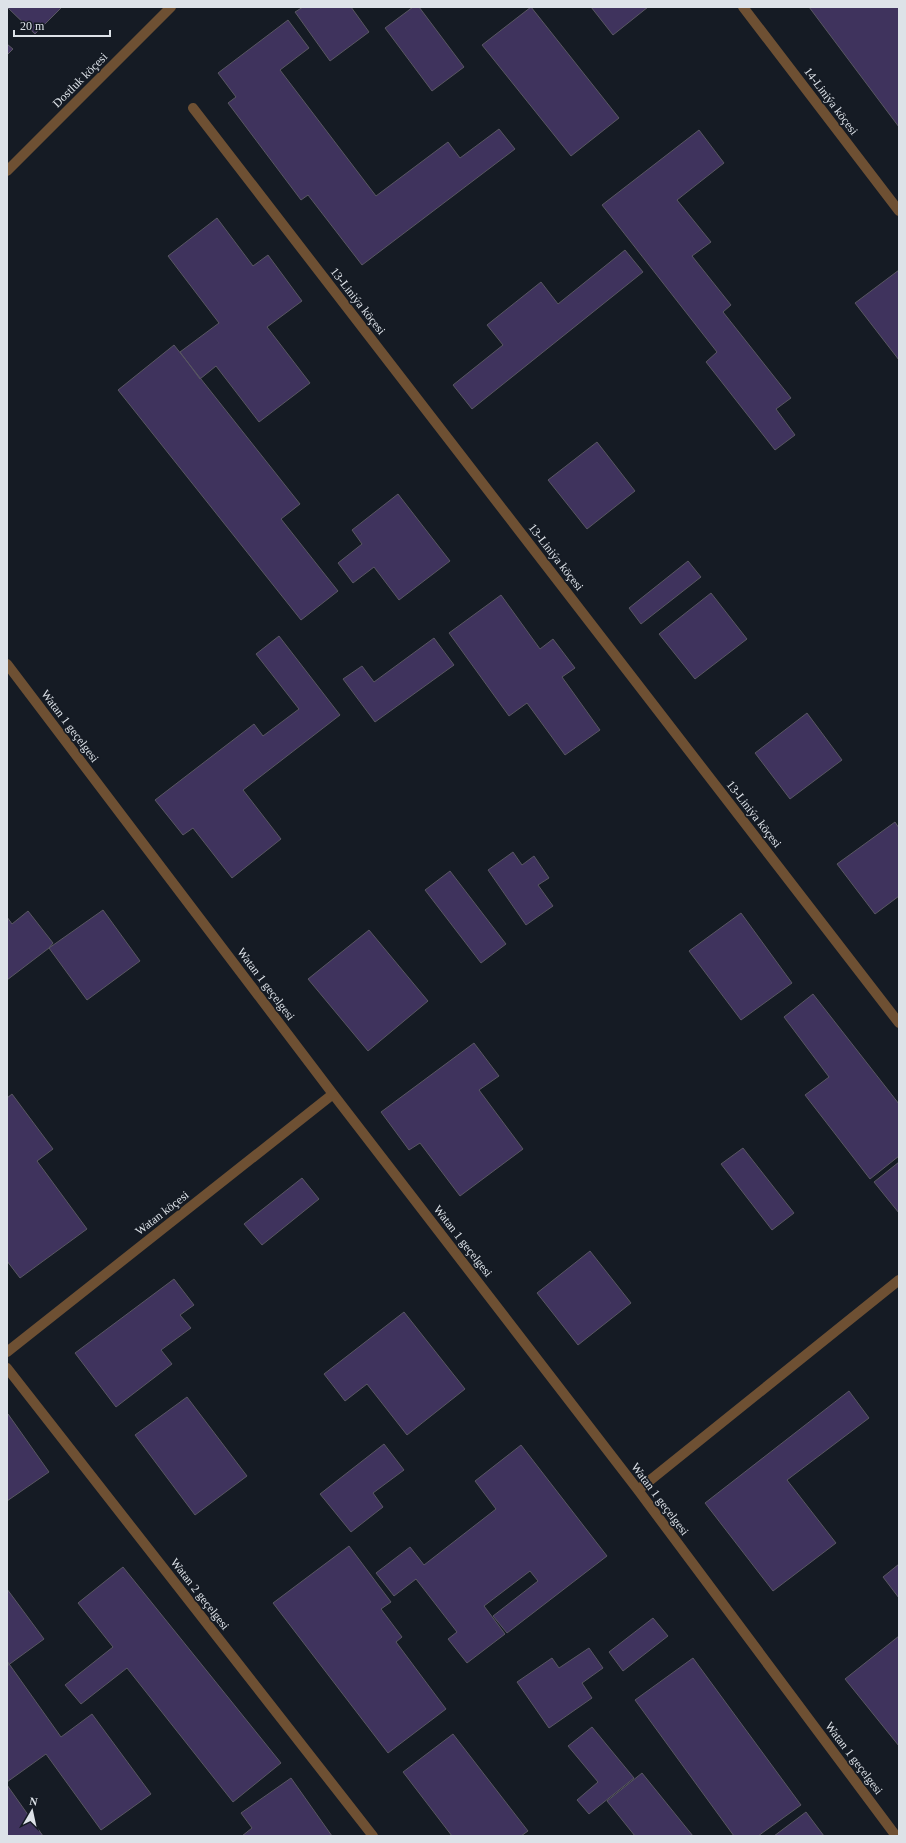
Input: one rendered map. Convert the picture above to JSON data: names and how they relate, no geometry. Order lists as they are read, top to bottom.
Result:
{
  "streets": {
    "street": [
      "Dostluk köçesi",
      "14-Liniýa köçesi",
      "13-Liniýa köçesi",
      "Watan 1 geçelgesi",
      "Watan köçesi",
      "Watan 2 geçelgesi"
    ]
  },
  "crossings": [
    ["Watan 1 geçelgesi", "Watan köçesi"]
  ],
  "scale_bar": "20 m",
  "north": "top"
}
